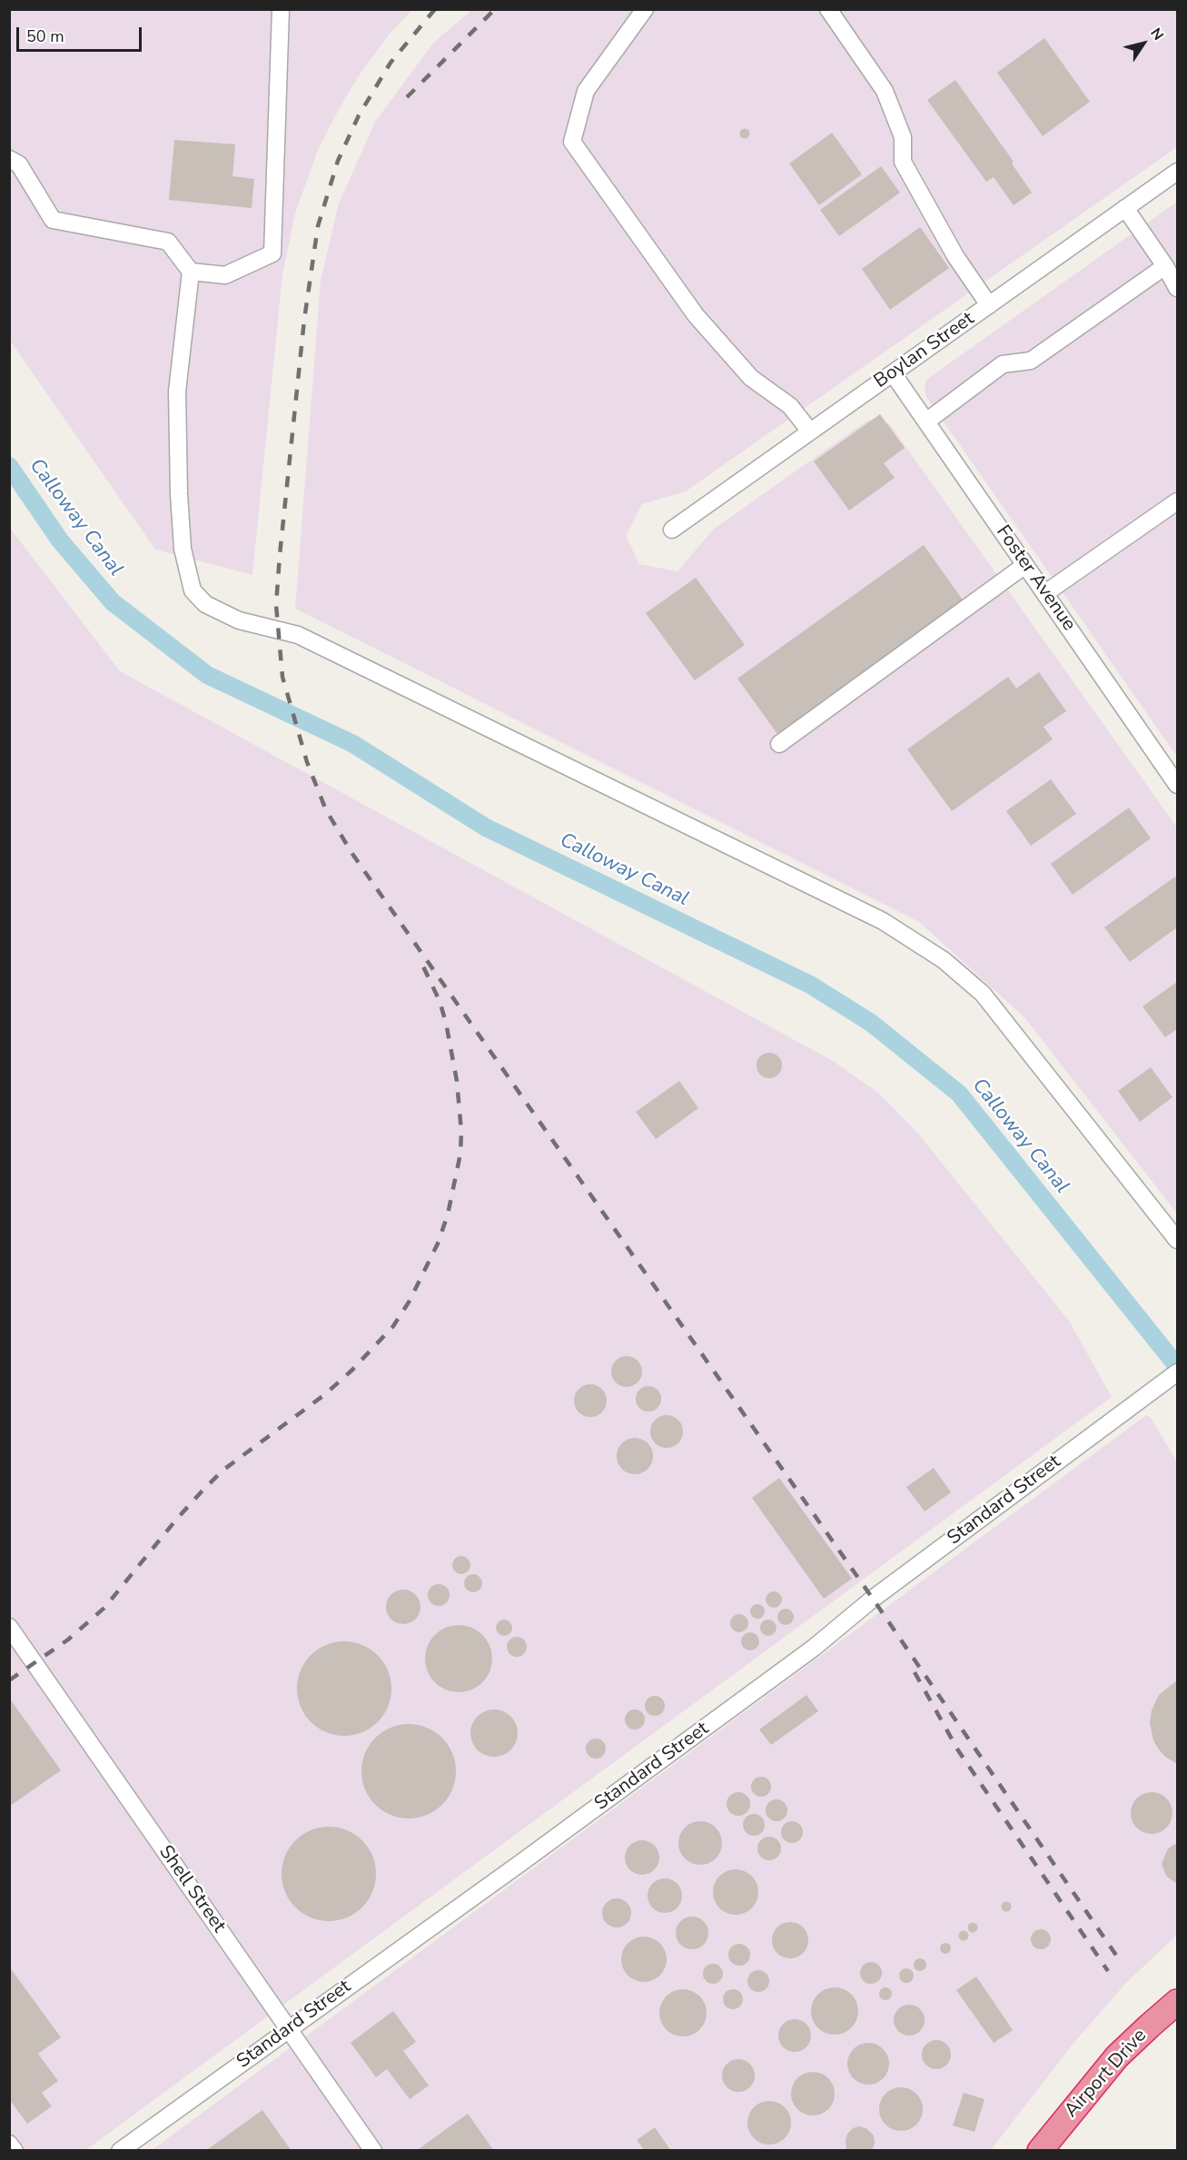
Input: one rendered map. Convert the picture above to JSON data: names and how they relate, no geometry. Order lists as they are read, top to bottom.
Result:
{
  "streets": {
    "highway": ["Airport Drive"],
    "street": [
      "Boylan Street",
      "Foster Avenue",
      "Standard Street",
      "Shell Street"
    ]
  },
  "crossings": [
    ["Boylan Street", "Foster Avenue"],
    ["Standard Street", "Shell Street"]
  ],
  "water": ["Calloway Canal"],
  "scale_bar": "50 m",
  "north": "top right"
}
